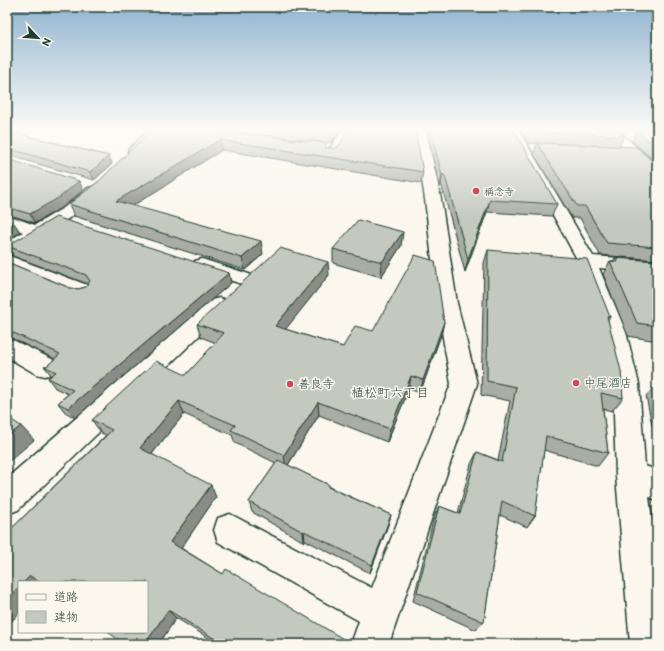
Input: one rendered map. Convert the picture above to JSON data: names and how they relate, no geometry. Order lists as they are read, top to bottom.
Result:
{
  "districts": ["植松町六丁目"],
  "places": ["稱念寺", "中尾酒店", "善良寺"],
  "legend": ["道路", "建物"],
  "north": "bottom right"
}
